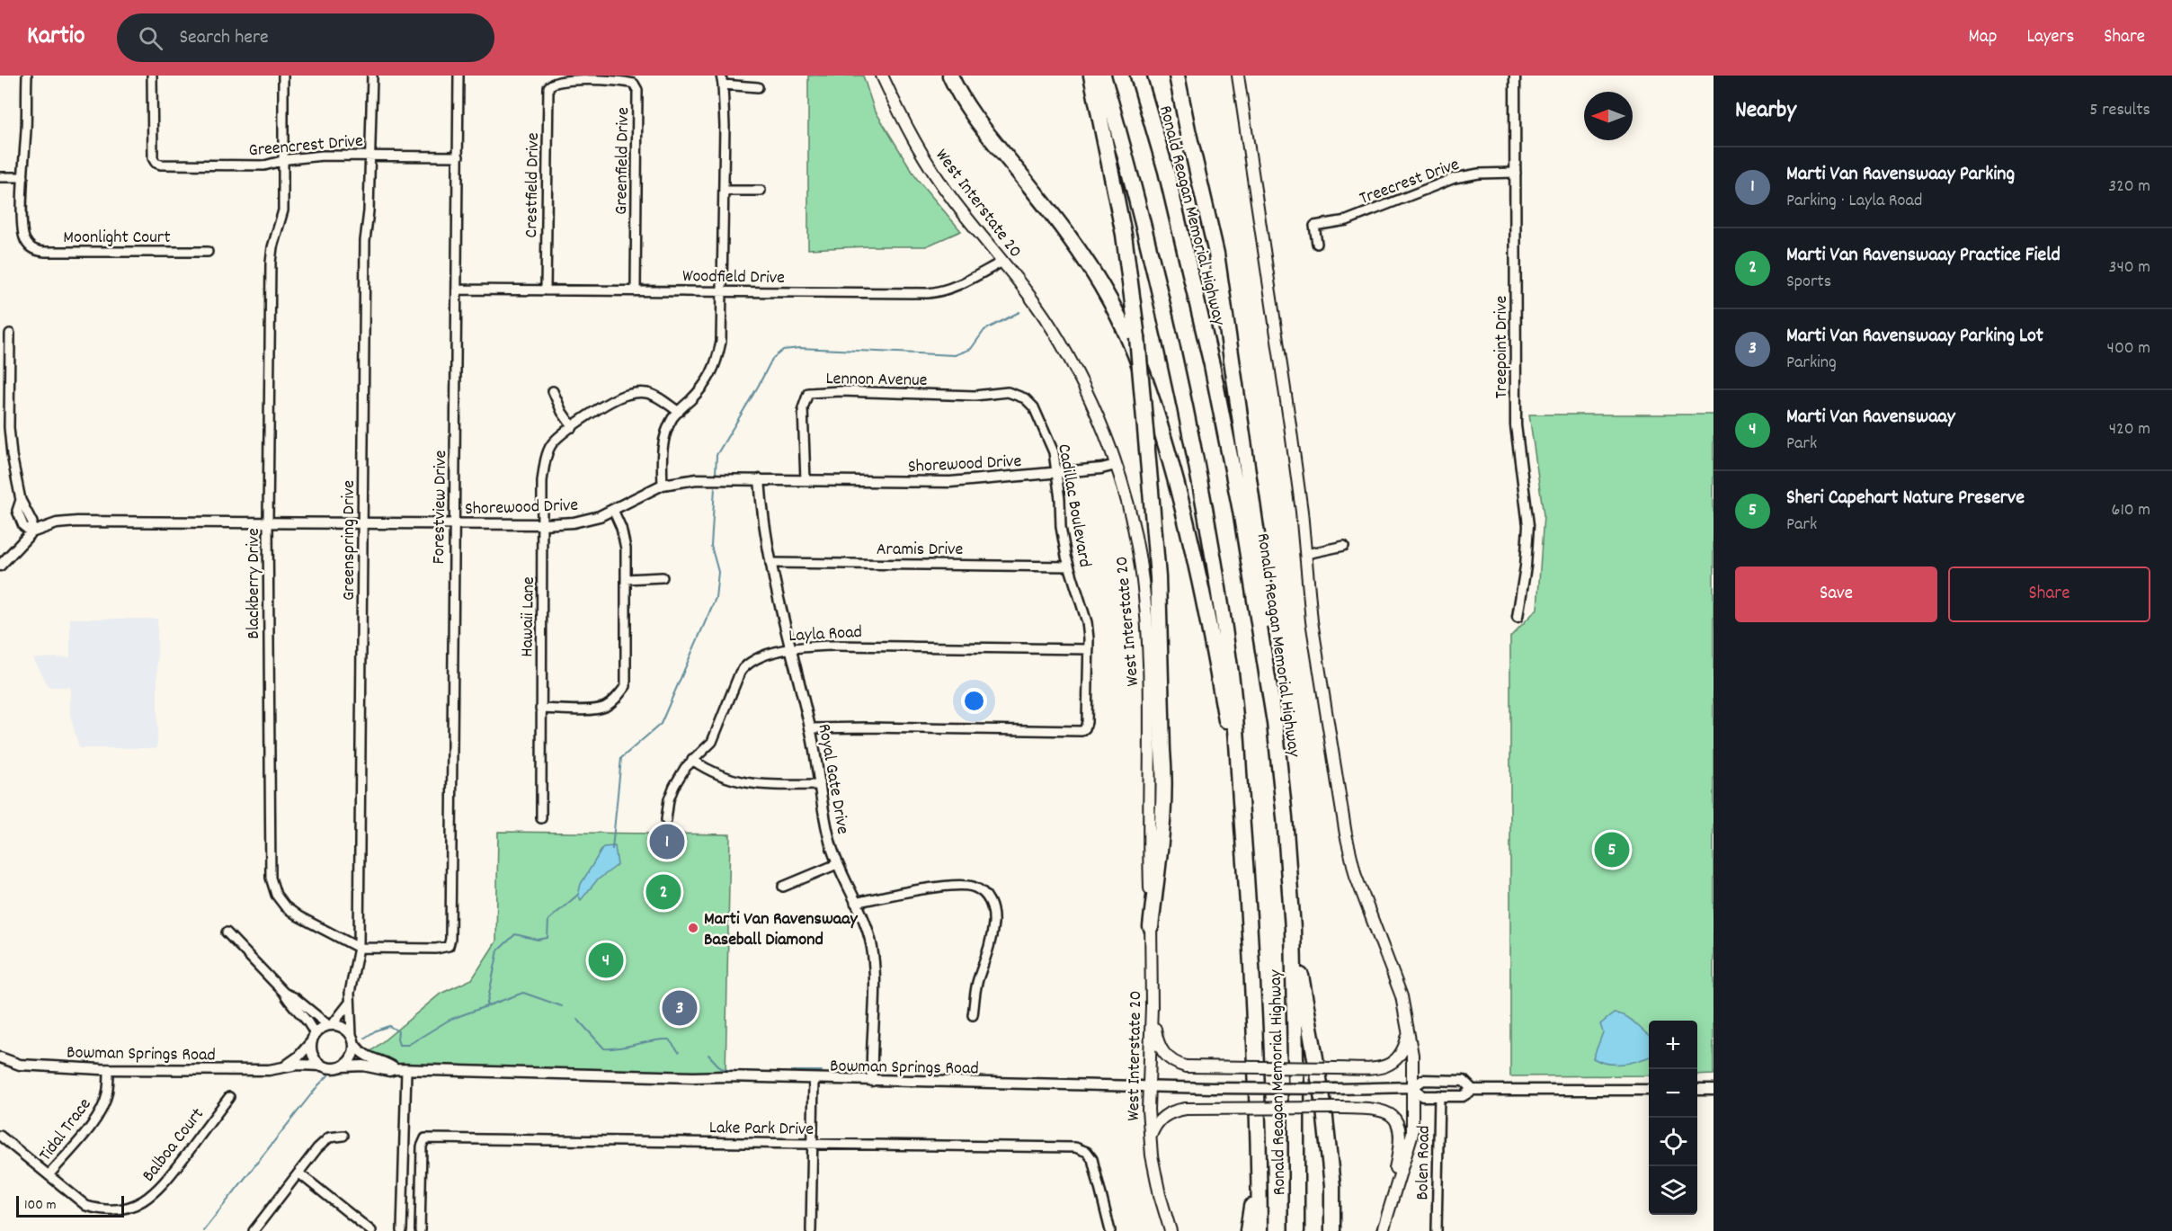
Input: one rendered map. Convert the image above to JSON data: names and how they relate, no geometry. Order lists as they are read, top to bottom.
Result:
{
  "streets": {
    "highway": ["Ronald Reagan Memorial Highway"],
    "main road": ["West Interstate 20"],
    "street": [
      "Greencrest Drive",
      "Greenfield Drive",
      "Treecrest Drive",
      "Crestfield Drive",
      "Moonlight Court",
      "Woodfield Drive",
      "Treepoint Drive",
      "Lennon Avenue",
      "Shorewood Drive",
      "Cadillac Boulevard",
      "Forestview Drive",
      "Greenspring Drive",
      "Aramis Drive",
      "Blackberry Drive",
      "Hawaii Lane",
      "Layla Road",
      "Royal Gate Drive",
      "Bowman Springs Road",
      "Lake Park Drive",
      "Tidal Trace",
      "Balboa Court",
      "Bolen Road"
    ]
  },
  "crossings": [
    ["Greencrest Drive", "Forestview Drive"],
    ["Greencrest Drive", "Greenspring Drive"],
    ["Greencrest Drive", "Blackberry Drive"],
    ["Greenfield Drive", "Crestfield Drive"],
    ["Greenfield Drive", "Woodfield Drive"],
    ["Treecrest Drive", "Treepoint Drive"],
    ["Crestfield Drive", "Woodfield Drive"],
    ["West Interstate 20", "Woodfield Drive"],
    ["West Interstate 20", "Shorewood Drive"],
    ["West Interstate 20", "Bowman Springs Road"],
    ["Woodfield Drive", "Forestview Drive"],
    ["Lennon Avenue", "Shorewood Drive"],
    ["Lennon Avenue", "Cadillac Boulevard"],
    ["Shorewood Drive", "Cadillac Boulevard"],
    ["Shorewood Drive", "Forestview Drive"],
    ["Shorewood Drive", "Greenspring Drive"],
    ["Shorewood Drive", "Blackberry Drive"],
    ["Shorewood Drive", "Hawaii Lane"],
    ["Shorewood Drive", "Royal Gate Drive"],
    ["Cadillac Boulevard", "Aramis Drive"],
    ["Cadillac Boulevard", "Layla Road"],
    ["Cadillac Boulevard", "Royal Gate Drive"],
    ["Forestview Drive", "Blackberry Drive"],
    ["Greenspring Drive", "Blackberry Drive"],
    ["Greenspring Drive", "Bowman Springs Road"],
    ["Aramis Drive", "Royal Gate Drive"],
    ["Layla Road", "Royal Gate Drive"],
    ["Royal Gate Drive", "Bowman Springs Road"],
    ["Bowman Springs Road", "Tidal Trace"],
    ["Tidal Trace", "Balboa Court"]
  ],
  "places": ["Marti Van Ravenswaay Baseball Diamond"],
  "scale_bar": "100 m",
  "north": "left",
  "page": {
    "header": "Kartio",
    "search": "Search here",
    "nav": ["Map", "Layers", "Share"],
    "heading": ["Nearby", "5 results"],
    "list": [
      {
        "mark": "1",
        "name": "Marti Van Ravenswaay Parking",
        "note": "Parking · Layla Road",
        "value": "320 m"
      },
      {
        "mark": "2",
        "name": "Marti Van Ravenswaay Practice Field",
        "note": "Sports",
        "value": "340 m"
      },
      {
        "mark": "3",
        "name": "Marti Van Ravenswaay Parking Lot",
        "note": "Parking",
        "value": "400 m"
      },
      {
        "mark": "4",
        "name": "Marti Van Ravenswaay",
        "note": "Park",
        "value": "420 m"
      },
      {
        "mark": "5",
        "name": "Sheri Capehart Nature Preserve",
        "note": "Park",
        "value": "610 m"
      }
    ],
    "buttons": ["Save", "Share"],
    "pins": [
      "1",
      "5",
      "2",
      "4",
      "3"
    ],
    "map_buttons": ["+", "−"],
    "scale": "100 m"
  }
}
